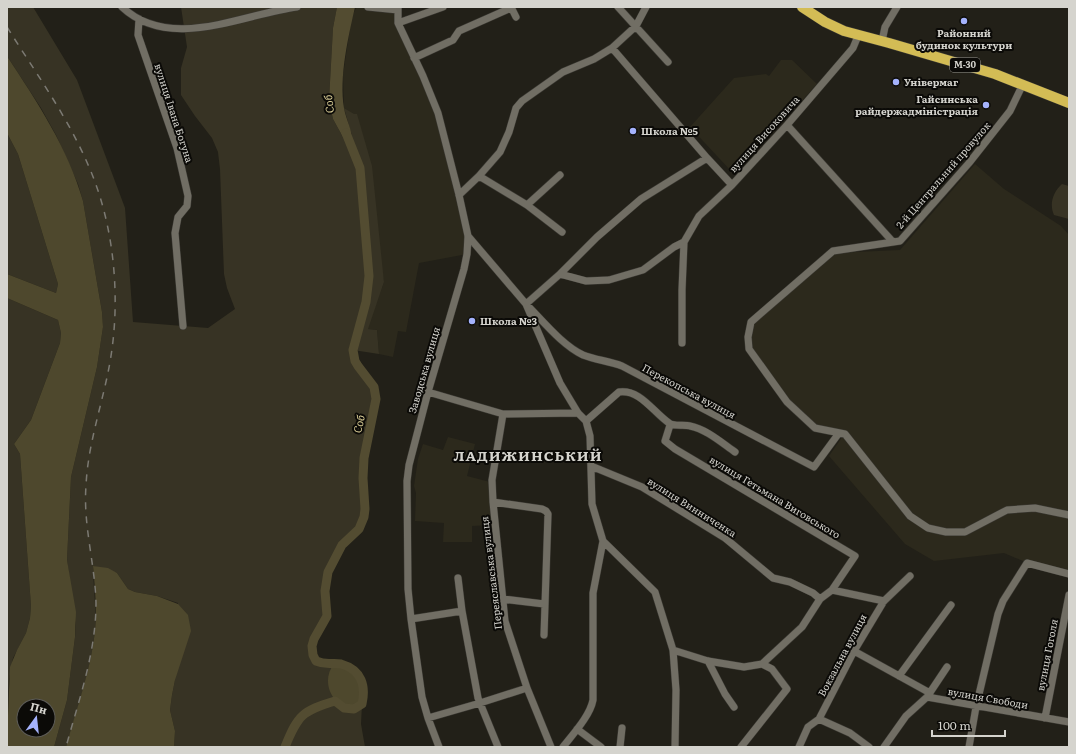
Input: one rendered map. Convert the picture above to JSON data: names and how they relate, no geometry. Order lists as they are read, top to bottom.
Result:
{
  "streets": {
    "highway": ["М-30"],
    "street": [
      "вулиця Івана Богуна",
      "вулиця Високовича",
      "2-й Центральний провулок",
      "Заводська вулиця",
      "Перекопська вулиця",
      "вулиця Гетьмана Виговського",
      "вулиця Винниченка",
      "Переяславська вулиця",
      "Вокзальна вулиця",
      "вулиця Гоголя",
      "вулиця Свободи"
    ]
  },
  "crossings": [
    ["М-30", "вулиця Високовича"],
    ["М-30", "2-й Центральний провулок"],
    ["2-й Центральний провулок", "Перекопська вулиця"],
    ["вулиця Гоголя", "вулиця Свободи"]
  ],
  "districts": ["ЛАДИЖИНСЬКИЙ"],
  "water": ["Соб"],
  "places": [
    "Районний будинок культури",
    "Універмаг",
    "Гайсинська райдержадміністрація",
    "Школа №5",
    "Школа №3"
  ],
  "scale_bar": "100 m",
  "north": "top"
}
